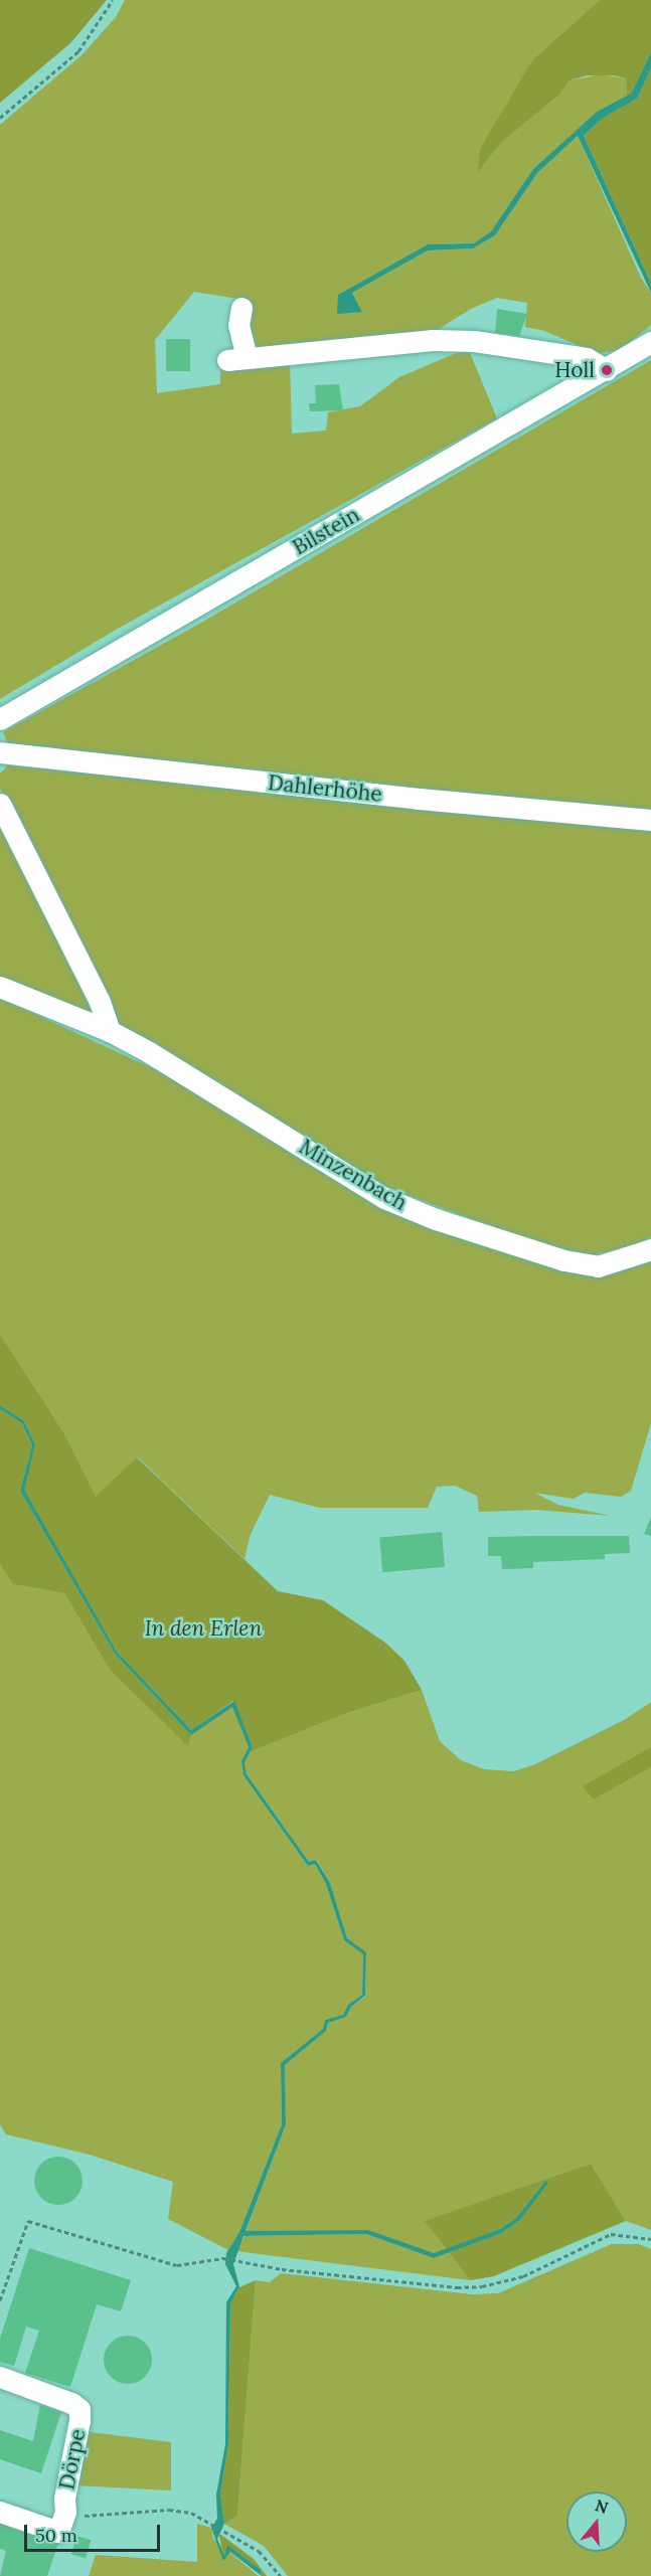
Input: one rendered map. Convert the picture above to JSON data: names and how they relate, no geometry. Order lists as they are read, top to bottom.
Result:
{
  "streets": {
    "street": [
      "Bilstein",
      "Dahlerhöhe",
      "Minzenbach",
      "Dörpe"
    ]
  },
  "parks": ["In den Erlen"],
  "places": ["Holl"],
  "scale_bar": "50 m",
  "north": "top"
}
